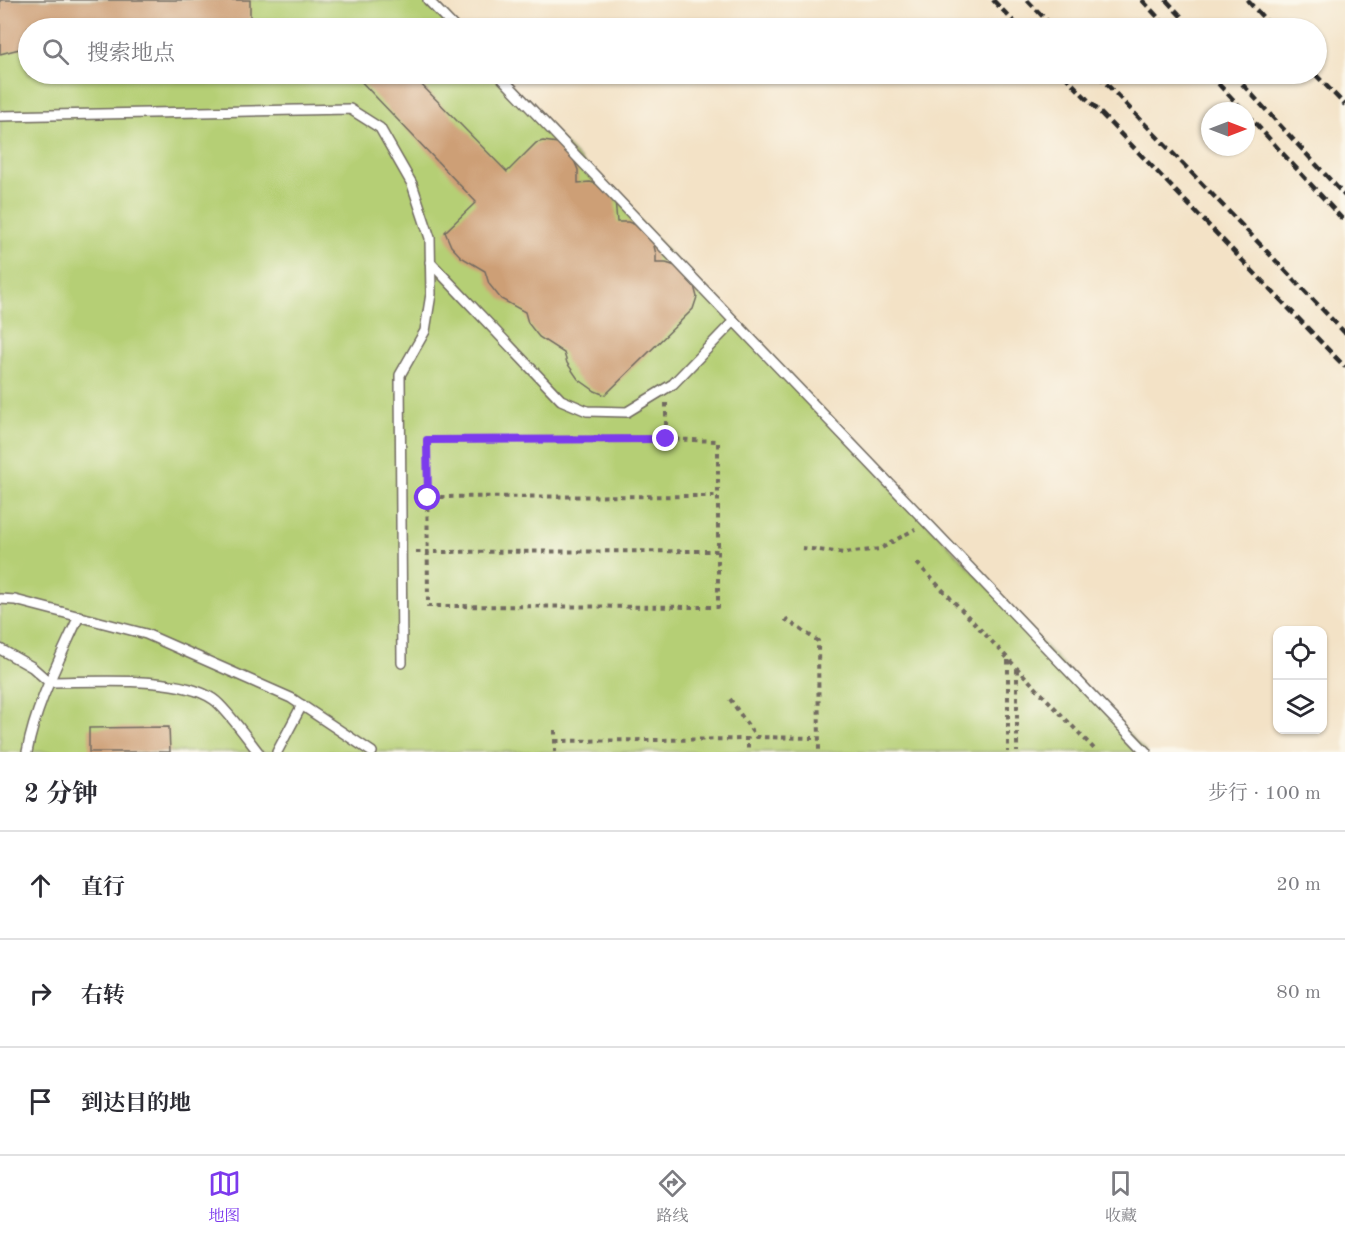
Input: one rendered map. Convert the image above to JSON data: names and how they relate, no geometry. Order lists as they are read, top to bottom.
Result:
{
  "north": "right",
  "page": {
    "search": "搜索地点",
    "heading": ["2 分钟", "步行 · 100 m"],
    "list": [
      ["直行", "20 m"],
      ["右转", "80 m"],
      "到达目的地"
    ],
    "nav": ["地图", "路线", "收藏"]
  }
}
